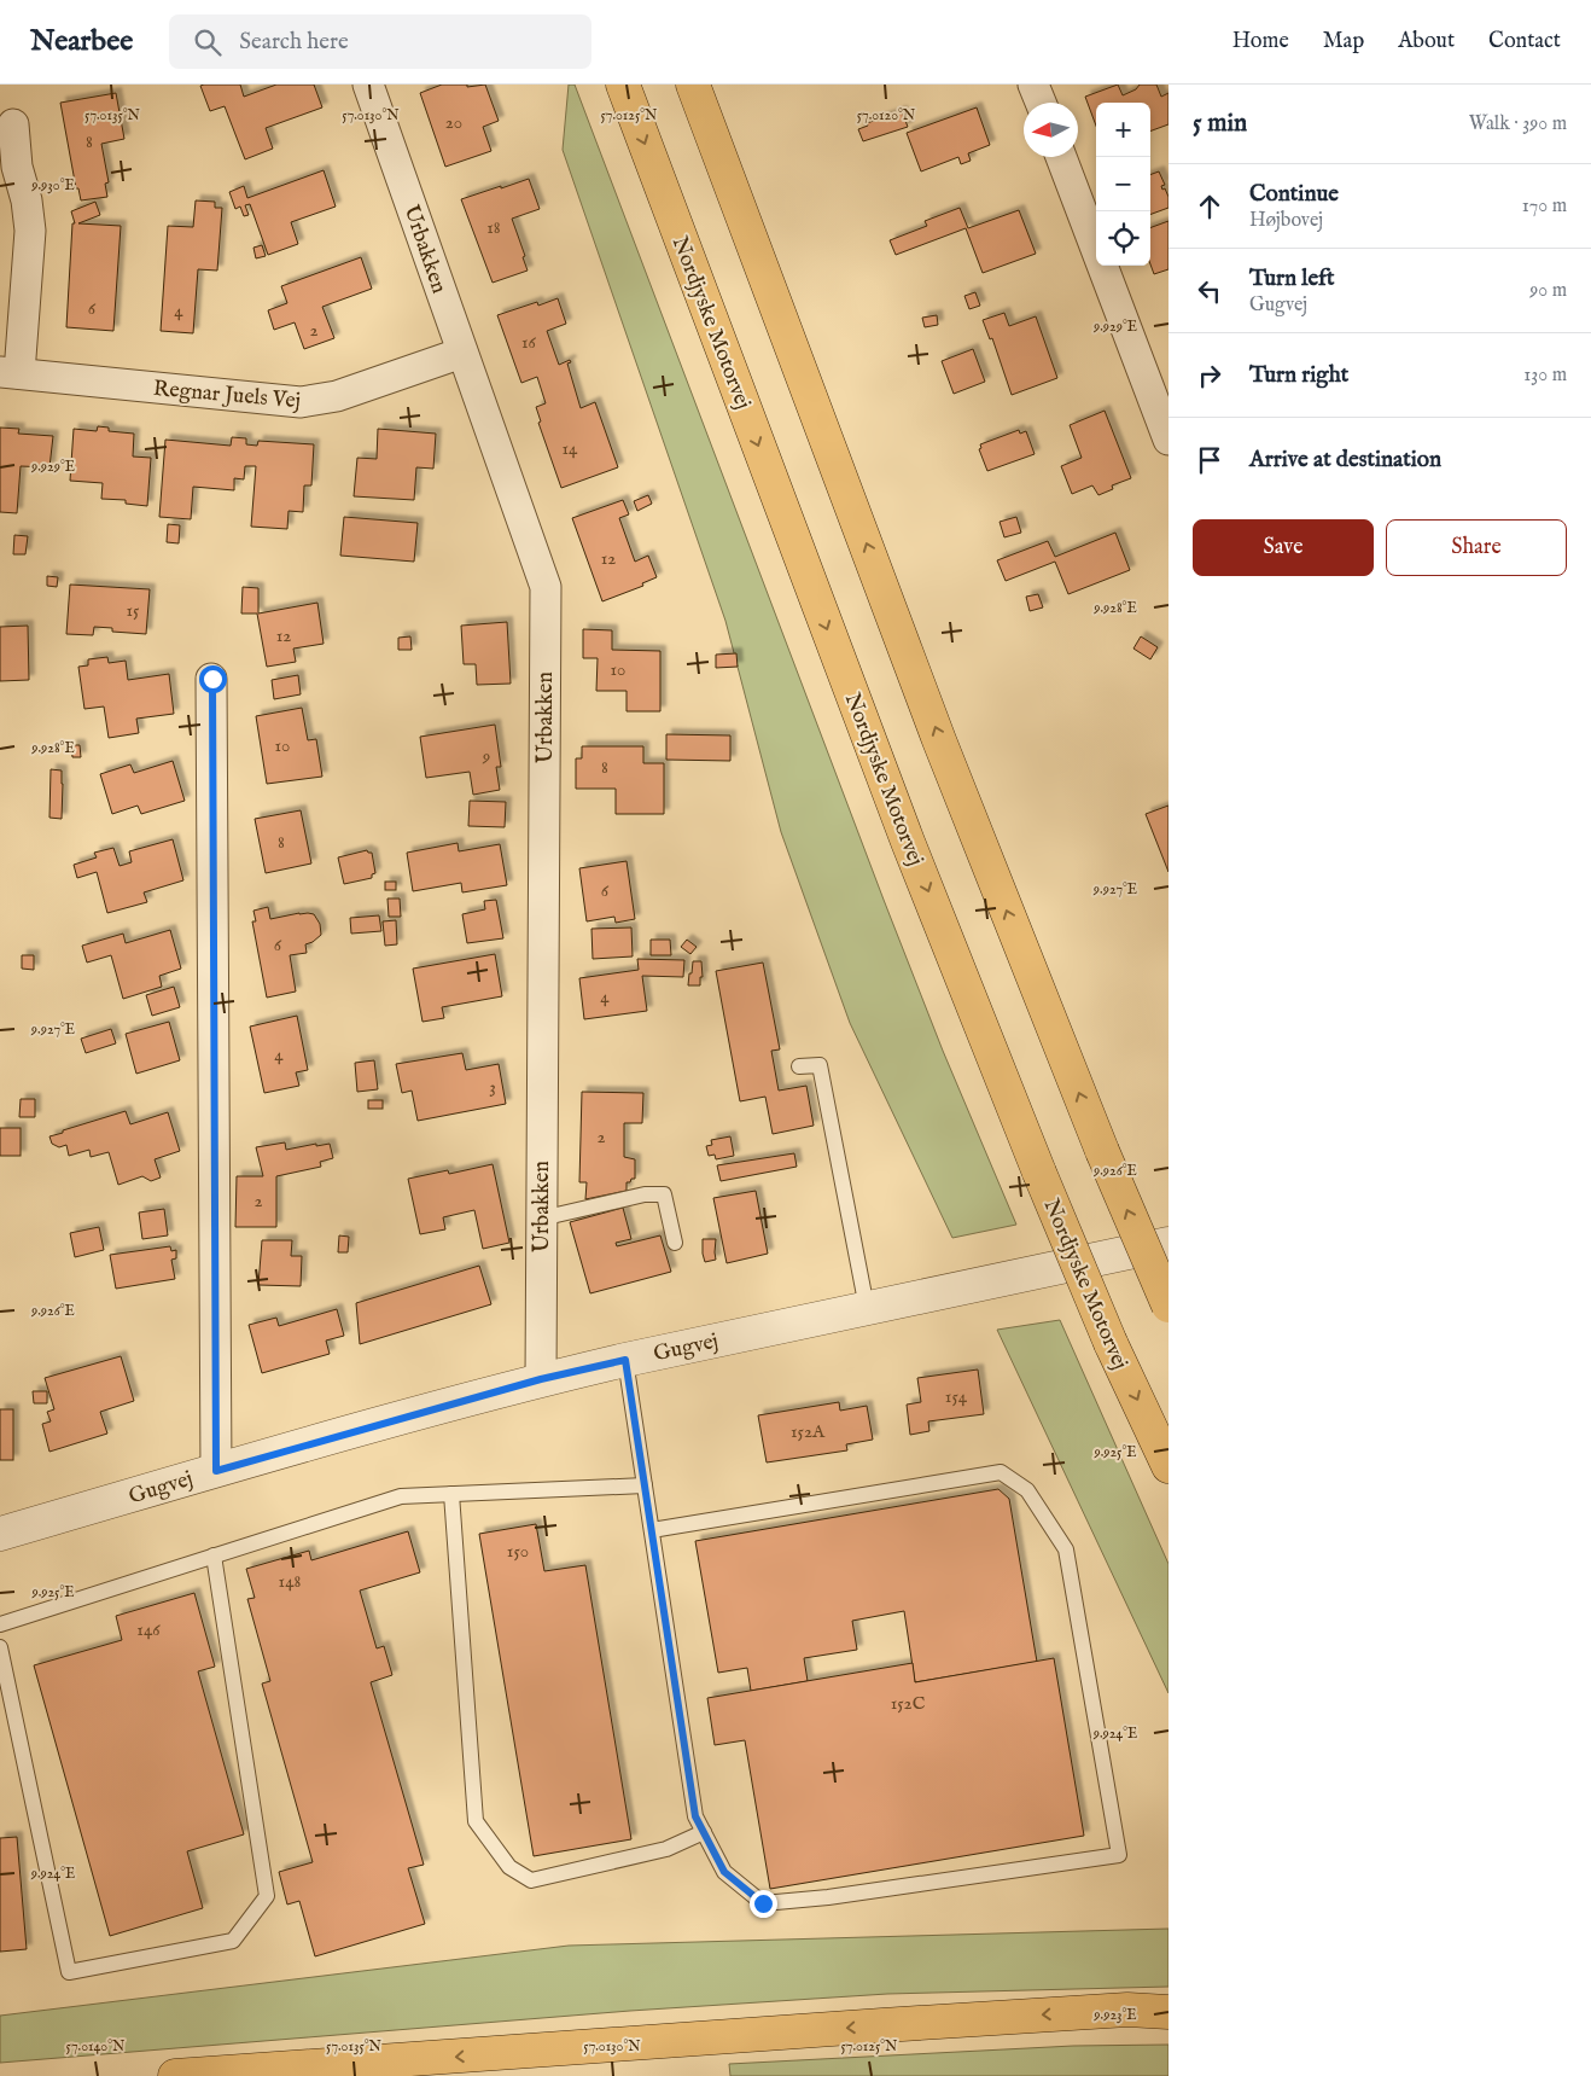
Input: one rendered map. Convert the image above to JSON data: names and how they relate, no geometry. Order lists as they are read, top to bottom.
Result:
{
  "streets": {
    "highway": ["Nordjyske Motorvej"],
    "street": ["Urbakken", "Regnar Juels Vej", "Gugvej"]
  },
  "crossings": [
    ["Urbakken", "Regnar Juels Vej"],
    ["Urbakken", "Gugvej"]
  ],
  "house_numbers": [
    "20",
    "8",
    "18",
    "6",
    "4",
    "2",
    "16",
    "14",
    "12",
    "15",
    "12",
    "10",
    "10",
    "9",
    "8",
    "8",
    "6",
    "6",
    "4",
    "4",
    "3",
    "2",
    "2",
    "154",
    "152A",
    "150",
    "148",
    "146",
    "152C"
  ],
  "north": "left",
  "page": {
    "header": "Nearbee",
    "search": "Search here",
    "nav": [
      "Home",
      "Map",
      "About",
      "Contact"
    ],
    "heading": ["5 min", "Walk · 390 m"],
    "map_buttons": ["+", "−"],
    "list": [
      ["Continue", "Højbovej", "170 m"],
      ["Turn left", "Gugvej", "90 m"],
      ["Turn right", "130 m"],
      "Arrive at destination"
    ],
    "buttons": ["Save", "Share"]
  },
  "coordinates": [
    "57.0135°N",
    "57.0130°N",
    "57.0125°N",
    "57.0120°N",
    "9.930°E",
    "9.929°E",
    "9.928°E",
    "9.927°E",
    "9.926°E",
    "9.925°E",
    "9.924°E",
    "9.923°E",
    "57.0140°N"
  ]
}
